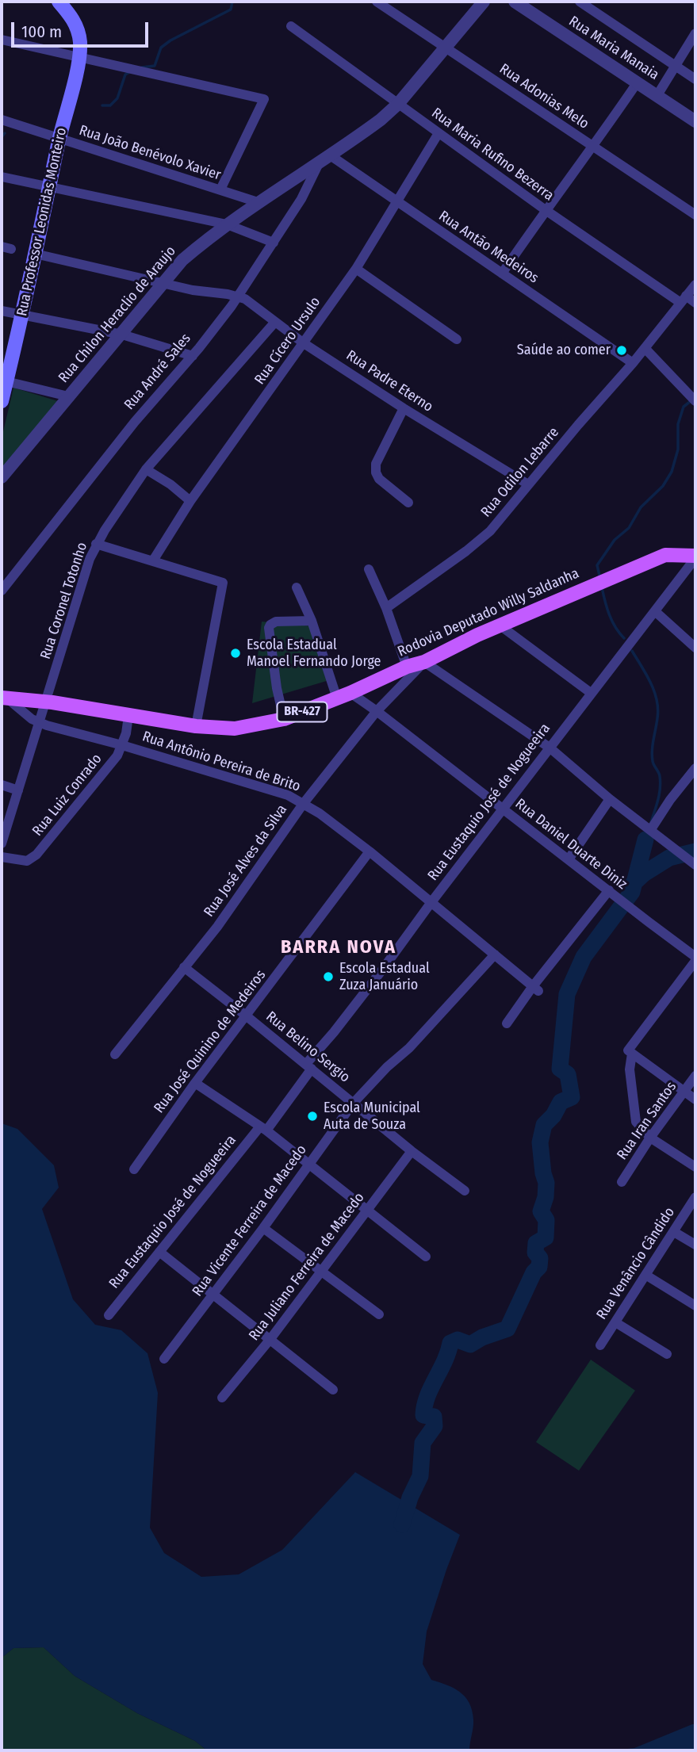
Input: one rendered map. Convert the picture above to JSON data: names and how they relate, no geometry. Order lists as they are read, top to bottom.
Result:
{
  "streets": {
    "main road": ["Rua Professor Leonidas Monteiro", "Rodovia Deputado Willy Saldanha", "BR-427"],
    "street": [
      "Rua Maria Manaia",
      "Rua Adonias Melo",
      "Rua João Benévolo Xavier",
      "Rua Maria Rufino Bezerra",
      "Rua Antão Medeiros",
      "Rua Chilon Heraclio de Araujo",
      "Rua Cícero Ursulo",
      "Rua André Sales",
      "Rua Padre Eterno",
      "Rua Odilon Lebarre",
      "Rua Coronel Totonho",
      "Rua Antônio Pereira de Brito",
      "Rua Luiz Conrado",
      "Rua Eustaquio José de Nogueeira",
      "Rua Daniel Duarte Diniz",
      "Rua José Alves da Silva",
      "Rua José Quinino de Medeiros",
      "Rua Belino Sergio",
      "Rua Iran Santos",
      "Rua Vicente Ferreira de Macedo",
      "Rua Venâncio Cândido",
      "Rua Juliano Ferreira de Macedo"
    ]
  },
  "crossings": [
    ["Rua João Benévolo Xavier", "Rua Professor Leonidas Monteiro"],
    ["Rua João Benévolo Xavier", "Rua Chilon Heraclio de Araujo"],
    ["Rua Maria Rufino Bezerra", "Rua Cícero Ursulo"],
    ["Rua Maria Rufino Bezerra", "Rua Odilon Lebarre"],
    ["Rua Antão Medeiros", "Rua Chilon Heraclio de Araujo"],
    ["Rua Antão Medeiros", "Rua Cícero Ursulo"],
    ["Rua Antão Medeiros", "Rua André Sales"],
    ["Rua Antão Medeiros", "Rua Odilon Lebarre"],
    ["Rua Chilon Heraclio de Araujo", "Rua André Sales"],
    ["Rua Cícero Ursulo", "Rua Padre Eterno"],
    ["Rua André Sales", "Rua Padre Eterno"],
    ["Rua Padre Eterno", "Rua Odilon Lebarre"],
    ["Rua Padre Eterno", "Rua Coronel Totonho"],
    ["Rua Coronel Totonho", "Rodovia Deputado Willy Saldanha"],
    ["Rua Coronel Totonho", "Rua Antônio Pereira de Brito"],
    ["Rodovia Deputado Willy Saldanha", "Rua Antônio Pereira de Brito"],
    ["Rodovia Deputado Willy Saldanha", "Rua Luiz Conrado"],
    ["Rodovia Deputado Willy Saldanha", "Rua Eustaquio José de Nogueeira"],
    ["Rodovia Deputado Willy Saldanha", "Rua Daniel Duarte Diniz"],
    ["Rodovia Deputado Willy Saldanha", "Rua José Alves da Silva"],
    ["Rua Antônio Pereira de Brito", "Rua Luiz Conrado"],
    ["Rua Antônio Pereira de Brito", "Rua Eustaquio José de Nogueeira"],
    ["Rua Antônio Pereira de Brito", "Rua José Alves da Silva"],
    ["Rua Antônio Pereira de Brito", "Rua José Quinino de Medeiros"],
    ["Rua Antônio Pereira de Brito", "Rua Vicente Ferreira de Macedo"],
    ["Rua Eustaquio José de Nogueeira", "Rua Daniel Duarte Diniz"],
    ["Rua Eustaquio José de Nogueeira", "Rua Belino Sergio"],
    ["Rua Daniel Duarte Diniz", "Rua José Alves da Silva"],
    ["Rua José Alves da Silva", "Rua Belino Sergio"],
    ["Rua José Quinino de Medeiros", "Rua Belino Sergio"],
    ["Rua Belino Sergio", "Rua Vicente Ferreira de Macedo"],
    ["Rua Belino Sergio", "Rua Juliano Ferreira de Macedo"]
  ],
  "districts": ["BARRA NOVA"],
  "places": [
    "Saúde ao comer",
    "Escola Estadual Manoel Fernando Jorge",
    "Escola Estadual Zuza Januário",
    "Escola Municipal Auta de Souza"
  ],
  "scale_bar": "100 m"
}
